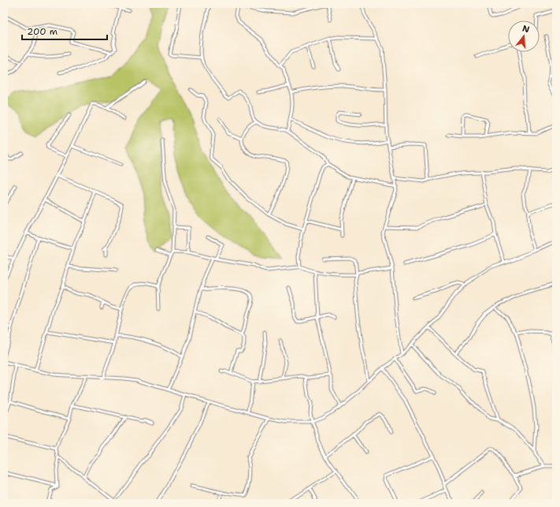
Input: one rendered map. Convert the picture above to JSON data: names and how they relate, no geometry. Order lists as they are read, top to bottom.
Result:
{
  "scale_bar": "200 m",
  "north": "top"
}
